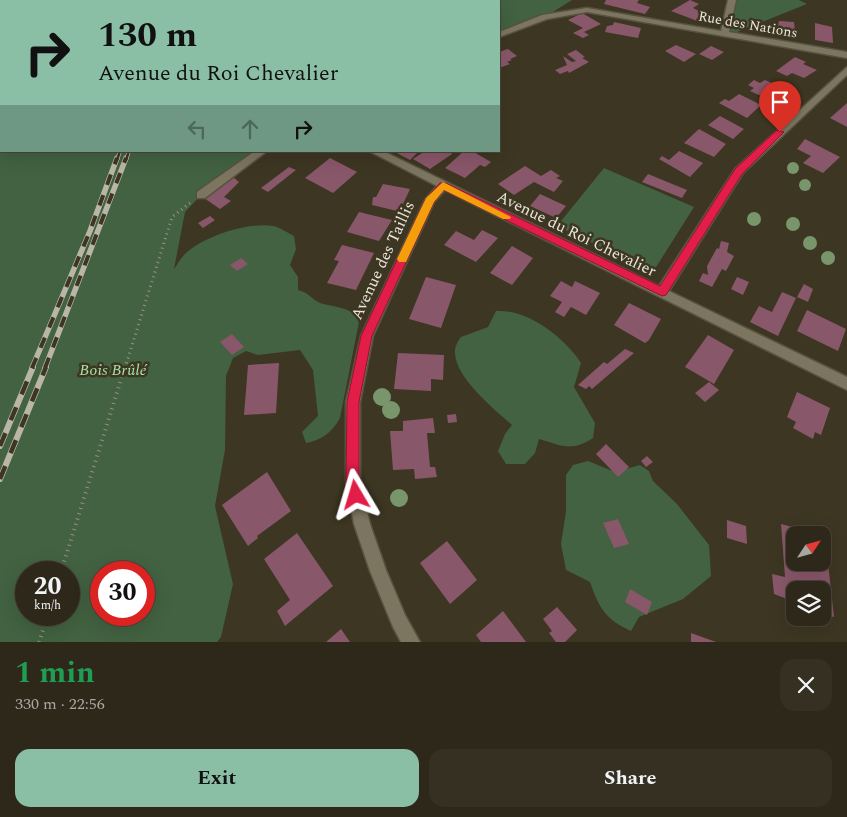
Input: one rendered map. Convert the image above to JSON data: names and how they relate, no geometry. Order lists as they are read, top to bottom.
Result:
{
  "streets": {
    "street": ["Rue des Nations", "Avenue du Roi Chevalier", "Avenue des Taillis"]
  },
  "crossings": [
    ["Avenue du Roi Chevalier", "Avenue des Taillis"]
  ],
  "parks": ["Bois Brûlé"],
  "north": "top right",
  "page": {
    "turn": ["130 m", "Avenue du Roi Chevalier"],
    "speed": "20 km/h",
    "limit": "30",
    "heading": ["1 min", "330 m · 22:56"],
    "buttons": ["Exit", "Share"]
  }
}
